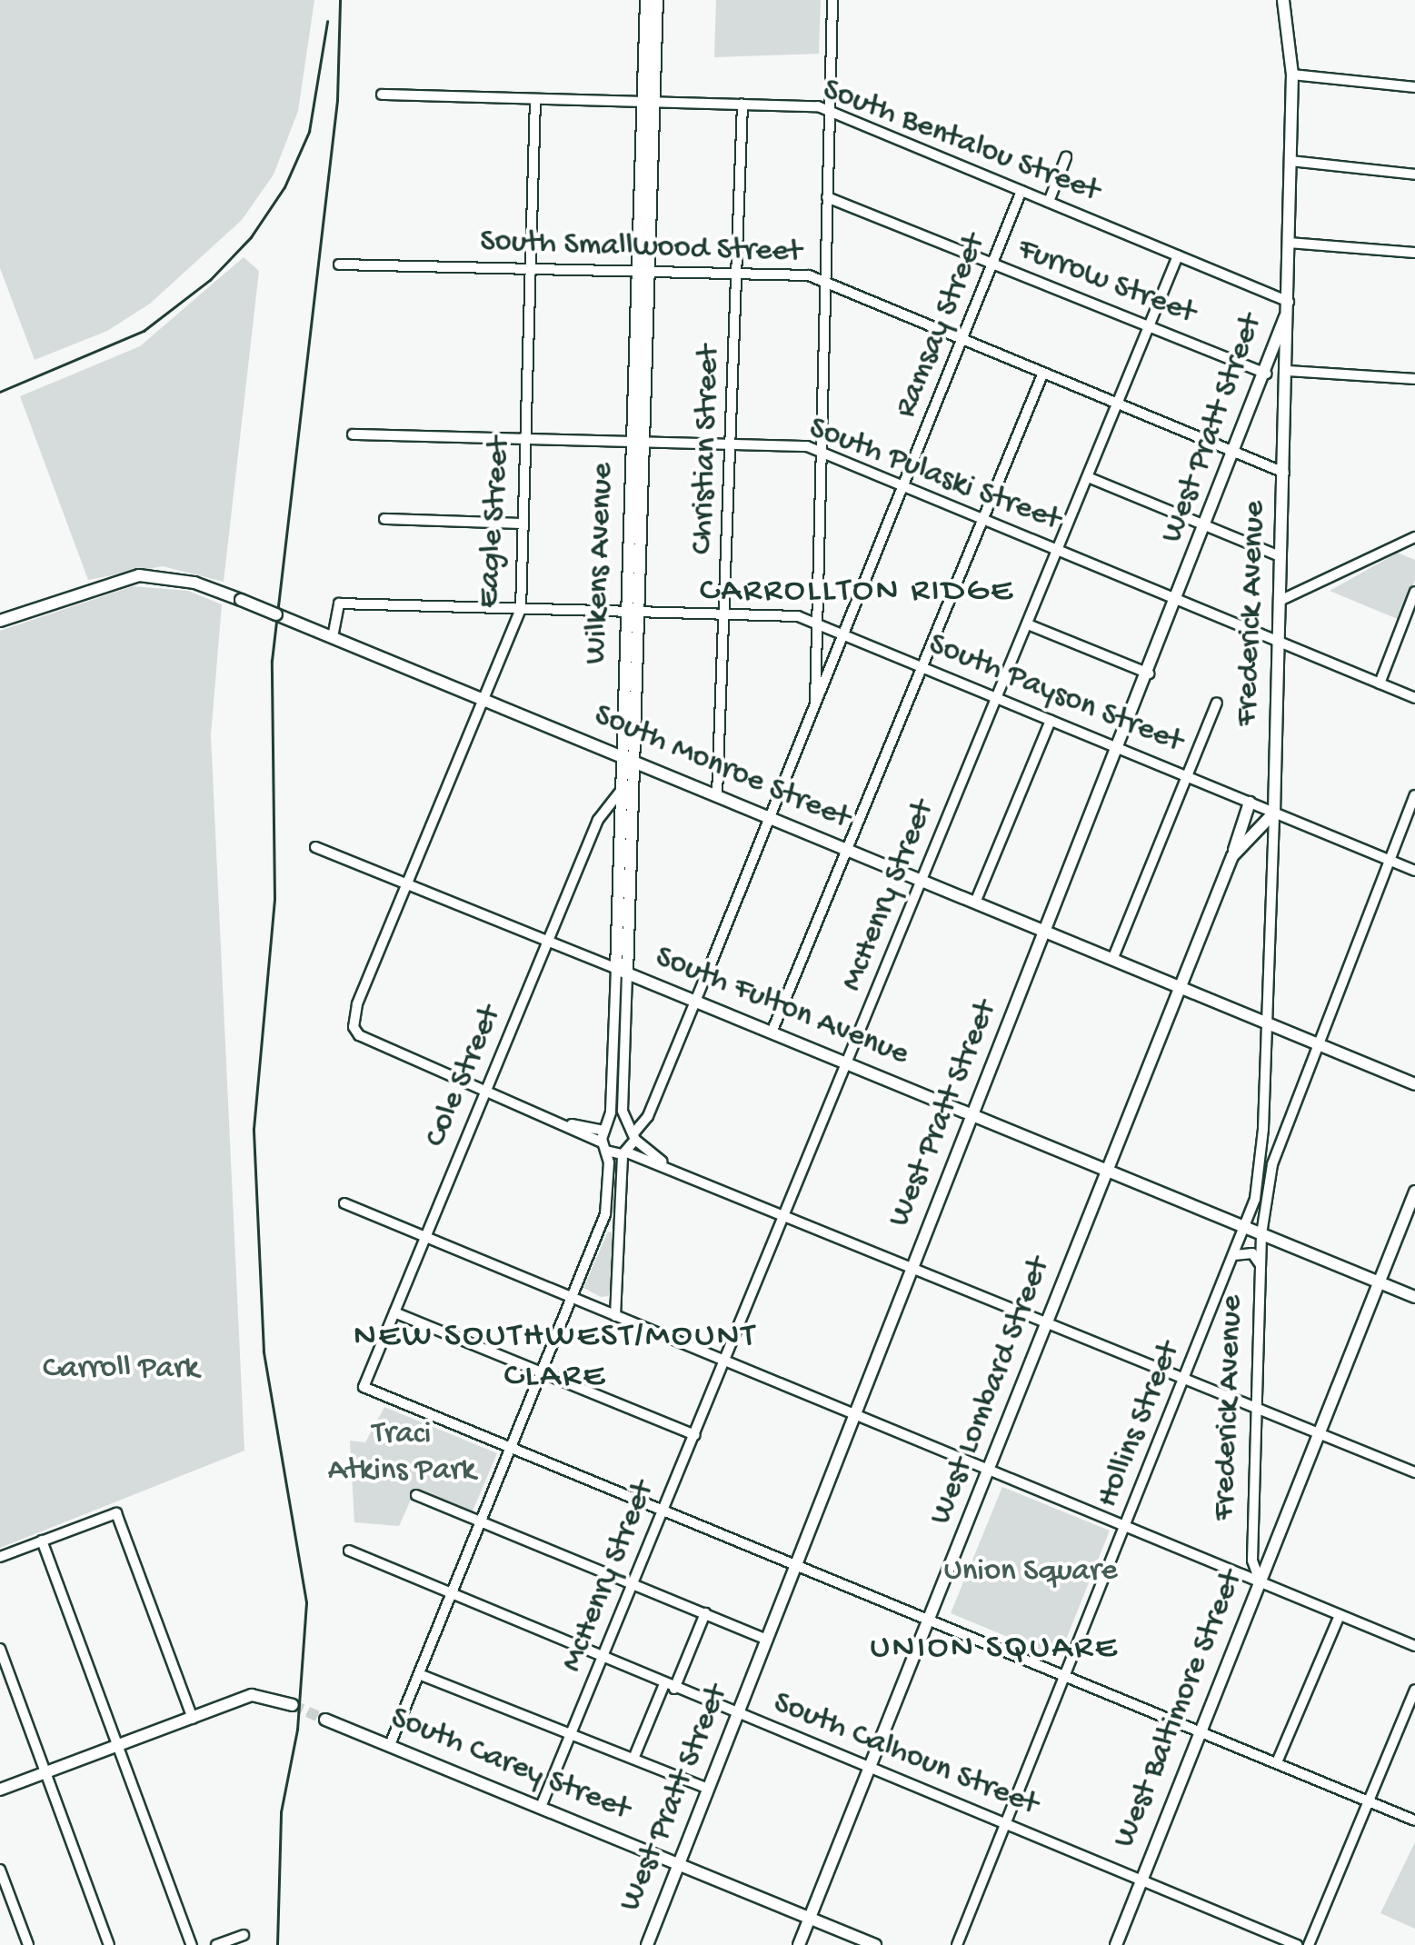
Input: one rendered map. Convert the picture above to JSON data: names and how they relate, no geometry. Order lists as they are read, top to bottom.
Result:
{
  "streets": {
    "main road": [
      "West Pratt Street",
      "Wilkens Avenue",
      "Frederick Avenue",
      "South Monroe Street",
      "South Fulton Avenue",
      "West Lombard Street",
      "West Baltimore Street",
      "South Carey Street"
    ],
    "street": [
      "South Bentalou Street",
      "South Smallwood Street",
      "Furrow Street",
      "Ramsay Street",
      "Christian Street",
      "South Pulaski Street",
      "Eagle Street",
      "South Payson Street",
      "McHenry Street",
      "Cole Street",
      "Hollins Street",
      "South Calhoun Street"
    ]
  },
  "crossings": [
    ["South Bentalou Street", "Ramsay Street"],
    ["South Bentalou Street", "West Pratt Street"],
    ["South Bentalou Street", "Christian Street"],
    ["South Bentalou Street", "Eagle Street"],
    ["South Bentalou Street", "Wilkens Avenue"],
    ["South Bentalou Street", "Frederick Avenue"],
    ["South Bentalou Street", "McHenry Street"],
    ["South Smallwood Street", "Ramsay Street"],
    ["South Smallwood Street", "West Pratt Street"],
    ["South Smallwood Street", "Christian Street"],
    ["South Smallwood Street", "Eagle Street"],
    ["South Smallwood Street", "Wilkens Avenue"],
    ["South Smallwood Street", "Frederick Avenue"],
    ["South Smallwood Street", "McHenry Street"],
    ["Furrow Street", "Ramsay Street"],
    ["Furrow Street", "West Pratt Street"],
    ["Furrow Street", "McHenry Street"],
    ["Ramsay Street", "South Pulaski Street"],
    ["Ramsay Street", "South Payson Street"],
    ["Ramsay Street", "South Monroe Street"],
    ["Ramsay Street", "South Fulton Avenue"],
    ["West Pratt Street", "South Pulaski Street"],
    ["West Pratt Street", "Frederick Avenue"],
    ["West Pratt Street", "South Payson Street"],
    ["West Pratt Street", "South Monroe Street"],
    ["West Pratt Street", "South Fulton Avenue"],
    ["West Pratt Street", "South Calhoun Street"],
    ["West Pratt Street", "South Carey Street"],
    ["Christian Street", "South Pulaski Street"],
    ["Christian Street", "South Payson Street"],
    ["Christian Street", "South Monroe Street"],
    ["South Pulaski Street", "Eagle Street"],
    ["South Pulaski Street", "Wilkens Avenue"],
    ["South Pulaski Street", "Frederick Avenue"],
    ["South Pulaski Street", "McHenry Street"],
    ["Eagle Street", "South Payson Street"],
    ["Eagle Street", "South Monroe Street"],
    ["Eagle Street", "South Fulton Avenue"],
    ["Eagle Street", "Cole Street"],
    ["Wilkens Avenue", "South Payson Street"],
    ["Wilkens Avenue", "South Monroe Street"],
    ["Wilkens Avenue", "South Fulton Avenue"],
    ["Wilkens Avenue", "Cole Street"],
    ["Frederick Avenue", "South Payson Street"],
    ["Frederick Avenue", "South Monroe Street"],
    ["Frederick Avenue", "South Fulton Avenue"],
    ["Frederick Avenue", "West Lombard Street"],
    ["Frederick Avenue", "Hollins Street"],
    ["Frederick Avenue", "West Baltimore Street"],
    ["South Payson Street", "South Monroe Street"],
    ["South Payson Street", "McHenry Street"],
    ["South Payson Street", "West Lombard Street"],
    ["South Monroe Street", "McHenry Street"],
    ["South Monroe Street", "West Lombard Street"],
    ["McHenry Street", "South Fulton Avenue"],
    ["McHenry Street", "South Calhoun Street"],
    ["McHenry Street", "South Carey Street"],
    ["South Fulton Avenue", "Cole Street"],
    ["South Fulton Avenue", "West Lombard Street"],
    ["South Fulton Avenue", "Hollins Street"],
    ["South Fulton Avenue", "West Baltimore Street"],
    ["West Lombard Street", "South Calhoun Street"],
    ["West Lombard Street", "South Carey Street"],
    ["Hollins Street", "South Calhoun Street"],
    ["West Baltimore Street", "South Calhoun Street"]
  ],
  "districts": ["CARROLLTON RIDGE", "NEW SOUTHWEST/MOUNT CLARE", "UNION SQUARE"],
  "parks": ["Carroll Park", "Traci Atkins Park", "Union Square"]
}
